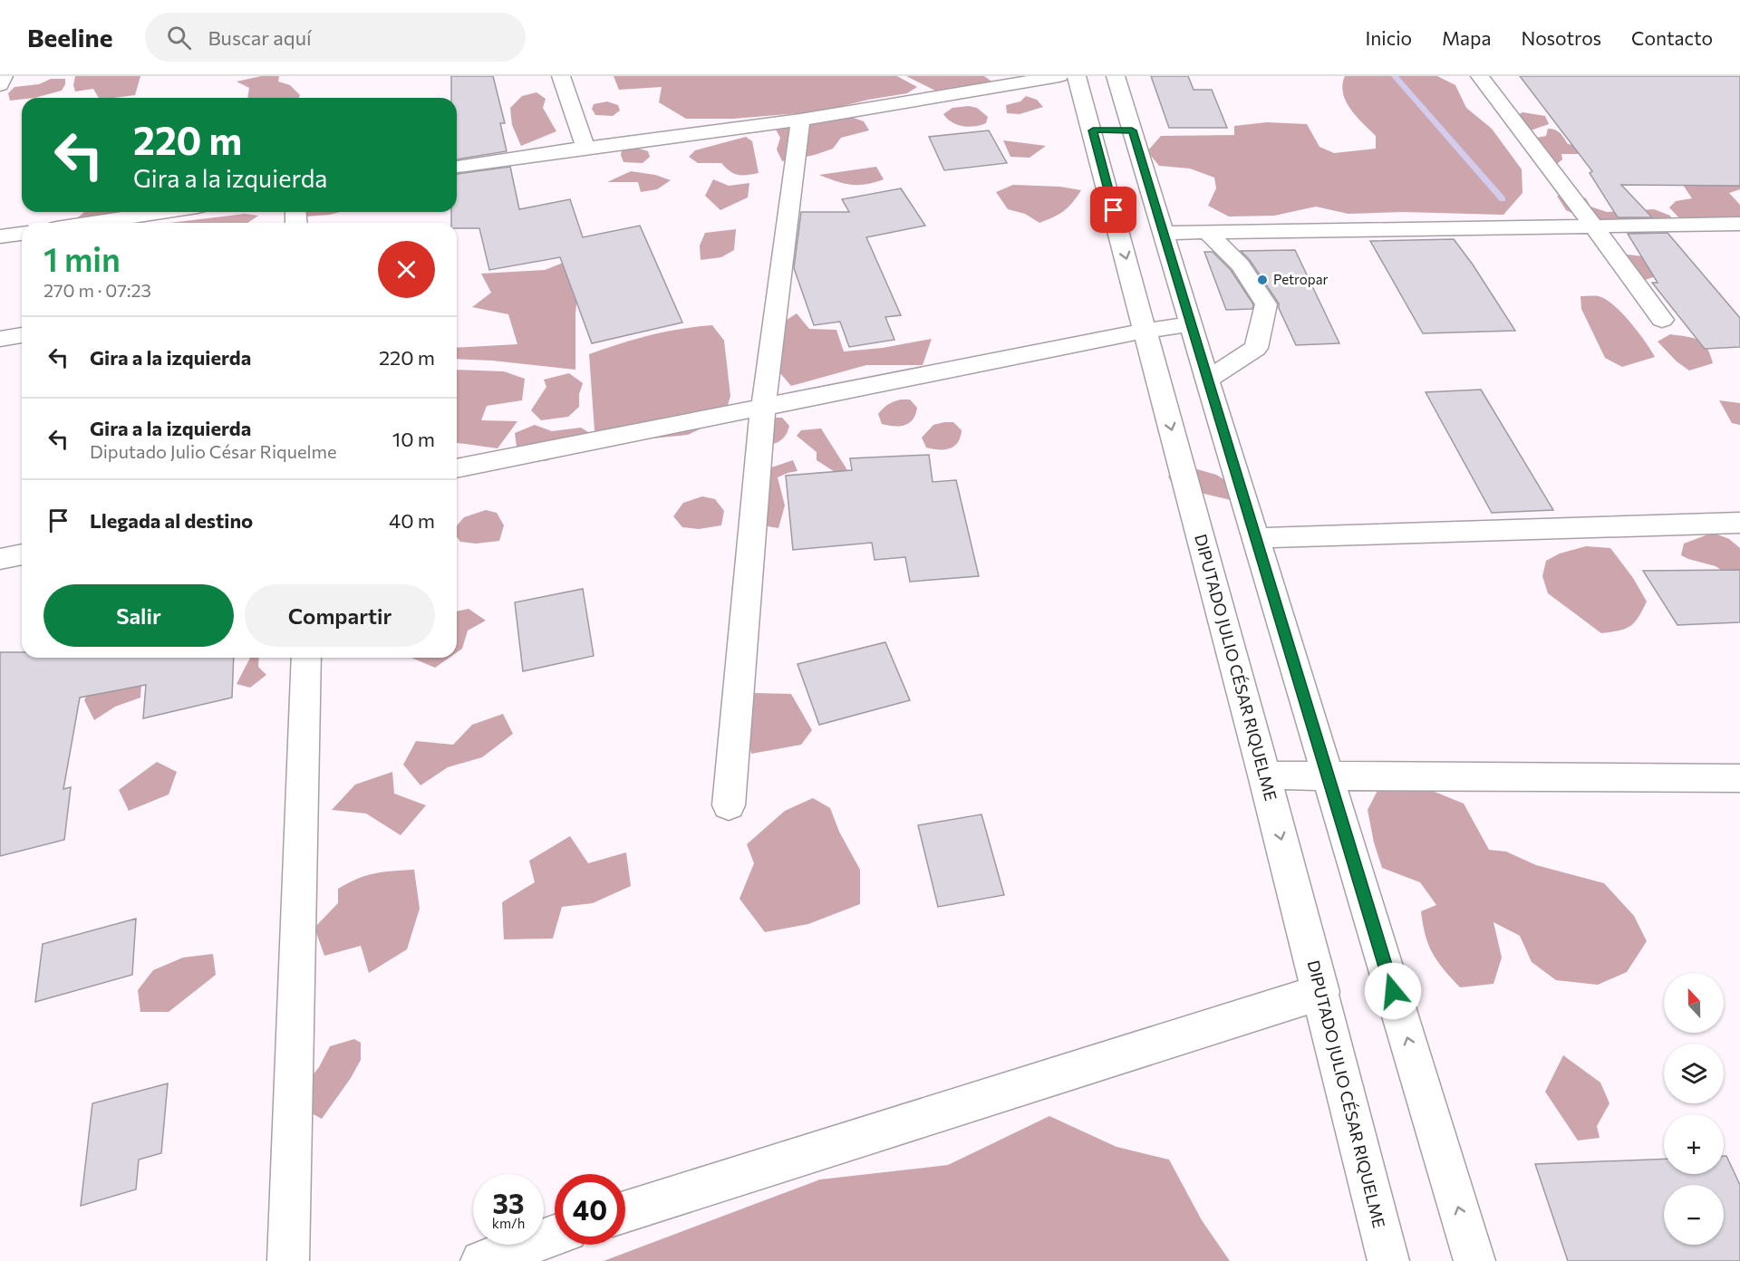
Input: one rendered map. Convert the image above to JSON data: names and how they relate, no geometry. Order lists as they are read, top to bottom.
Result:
{
  "streets": {
    "street": ["DIPUTADO JULIO CÉSAR RIQUELME"]
  },
  "places": ["Petropar"],
  "north": "top",
  "page": {
    "header": "Beeline",
    "search": "Buscar aquí",
    "nav": [
      "Inicio",
      "Mapa",
      "Nosotros",
      "Contacto"
    ],
    "turn": ["220 m", "Gira a la izquierda"],
    "heading": ["1 min", "270 m · 07:23"],
    "list": [
      {
        "name": "Gira a la izquierda",
        "value": "220 m"
      },
      {
        "name": "Gira a la izquierda",
        "note": "Diputado Julio César Riquelme",
        "value": "10 m"
      },
      {
        "name": "Llegada al destino",
        "value": "40 m"
      }
    ],
    "buttons": ["Salir", "Compartir"],
    "map_buttons": ["+", "−"],
    "speed": "33 km/h",
    "limit": "40"
  }
}
